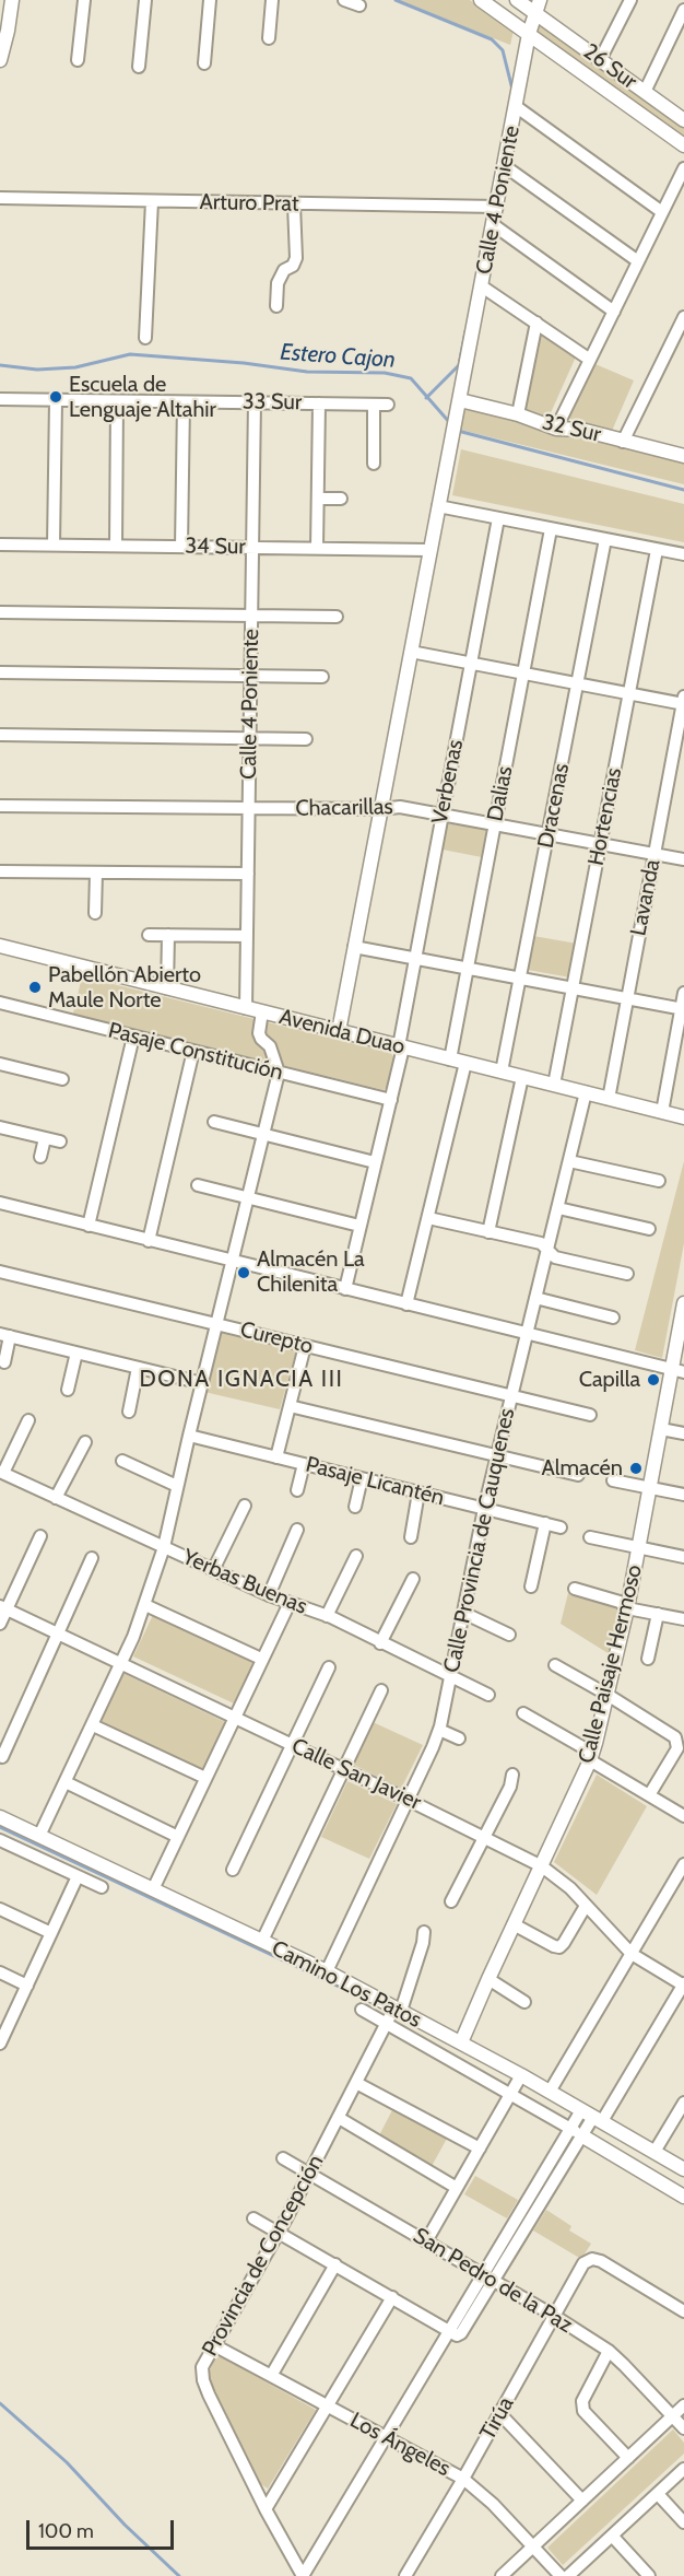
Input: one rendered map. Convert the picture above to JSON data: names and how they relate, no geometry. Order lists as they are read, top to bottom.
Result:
{
  "streets": {
    "street": [
      "26 Sur",
      "Calle 4 Poniente",
      "Arturo Prat",
      "33 Sur",
      "32 Sur",
      "34 Sur",
      "Verbenas",
      "Dalias",
      "Dracenas",
      "Chacarillas",
      "Hortencias",
      "Lavanda",
      "Avenida Duao",
      "Pasaje Constitución",
      "Curepto",
      "Pasaje Licantén",
      "Calle Provincia de Cauquenes",
      "Yerbas Buenas",
      "Calle Paisaje Hermoso",
      "Calle San Javier",
      "Camino Los Patos",
      "Provincia de Concepción",
      "San Pedro de la Paz",
      "Tirúa",
      "Los Ángeles"
    ]
  },
  "crossings": [
    ["26 Sur", "Calle 4 Poniente"],
    ["Calle 4 Poniente", "Arturo Prat"],
    ["Calle 4 Poniente", "33 Sur"],
    ["Calle 4 Poniente", "32 Sur"],
    ["Calle 4 Poniente", "34 Sur"],
    ["Calle 4 Poniente", "Chacarillas"],
    ["Calle 4 Poniente", "Avenida Duao"],
    ["Verbenas", "Chacarillas"],
    ["Verbenas", "Avenida Duao"],
    ["Verbenas", "Pasaje Constitución"],
    ["Dalias", "Chacarillas"],
    ["Dalias", "Avenida Duao"],
    ["Dracenas", "Chacarillas"],
    ["Dracenas", "Avenida Duao"],
    ["Chacarillas", "Hortencias"],
    ["Chacarillas", "Lavanda"],
    ["Hortencias", "Avenida Duao"],
    ["Lavanda", "Avenida Duao"],
    ["Avenida Duao", "Calle Provincia de Cauquenes"],
    ["Curepto", "Calle Provincia de Cauquenes"],
    ["Pasaje Licantén", "Calle Provincia de Cauquenes"],
    ["Calle Provincia de Cauquenes", "Yerbas Buenas"],
    ["Calle Provincia de Cauquenes", "Calle San Javier"],
    ["Calle Provincia de Cauquenes", "Camino Los Patos"],
    ["Calle Paisaje Hermoso", "Calle San Javier"],
    ["Calle Paisaje Hermoso", "Camino Los Patos"],
    ["Camino Los Patos", "Provincia de Concepción"],
    ["Provincia de Concepción", "San Pedro de la Paz"],
    ["Provincia de Concepción", "Los Ángeles"],
    ["San Pedro de la Paz", "Tirúa"],
    ["Tirúa", "Los Ángeles"]
  ],
  "districts": ["DONA IGNACIA III"],
  "water": ["Estero Cajon"],
  "places": [
    "Escuela de Lenguaje Altahir",
    "Pabellón Abierto Maule Norte",
    "Almacén La Chilenita",
    "Capilla",
    "Almacén"
  ],
  "scale_bar": "100 m"
}
